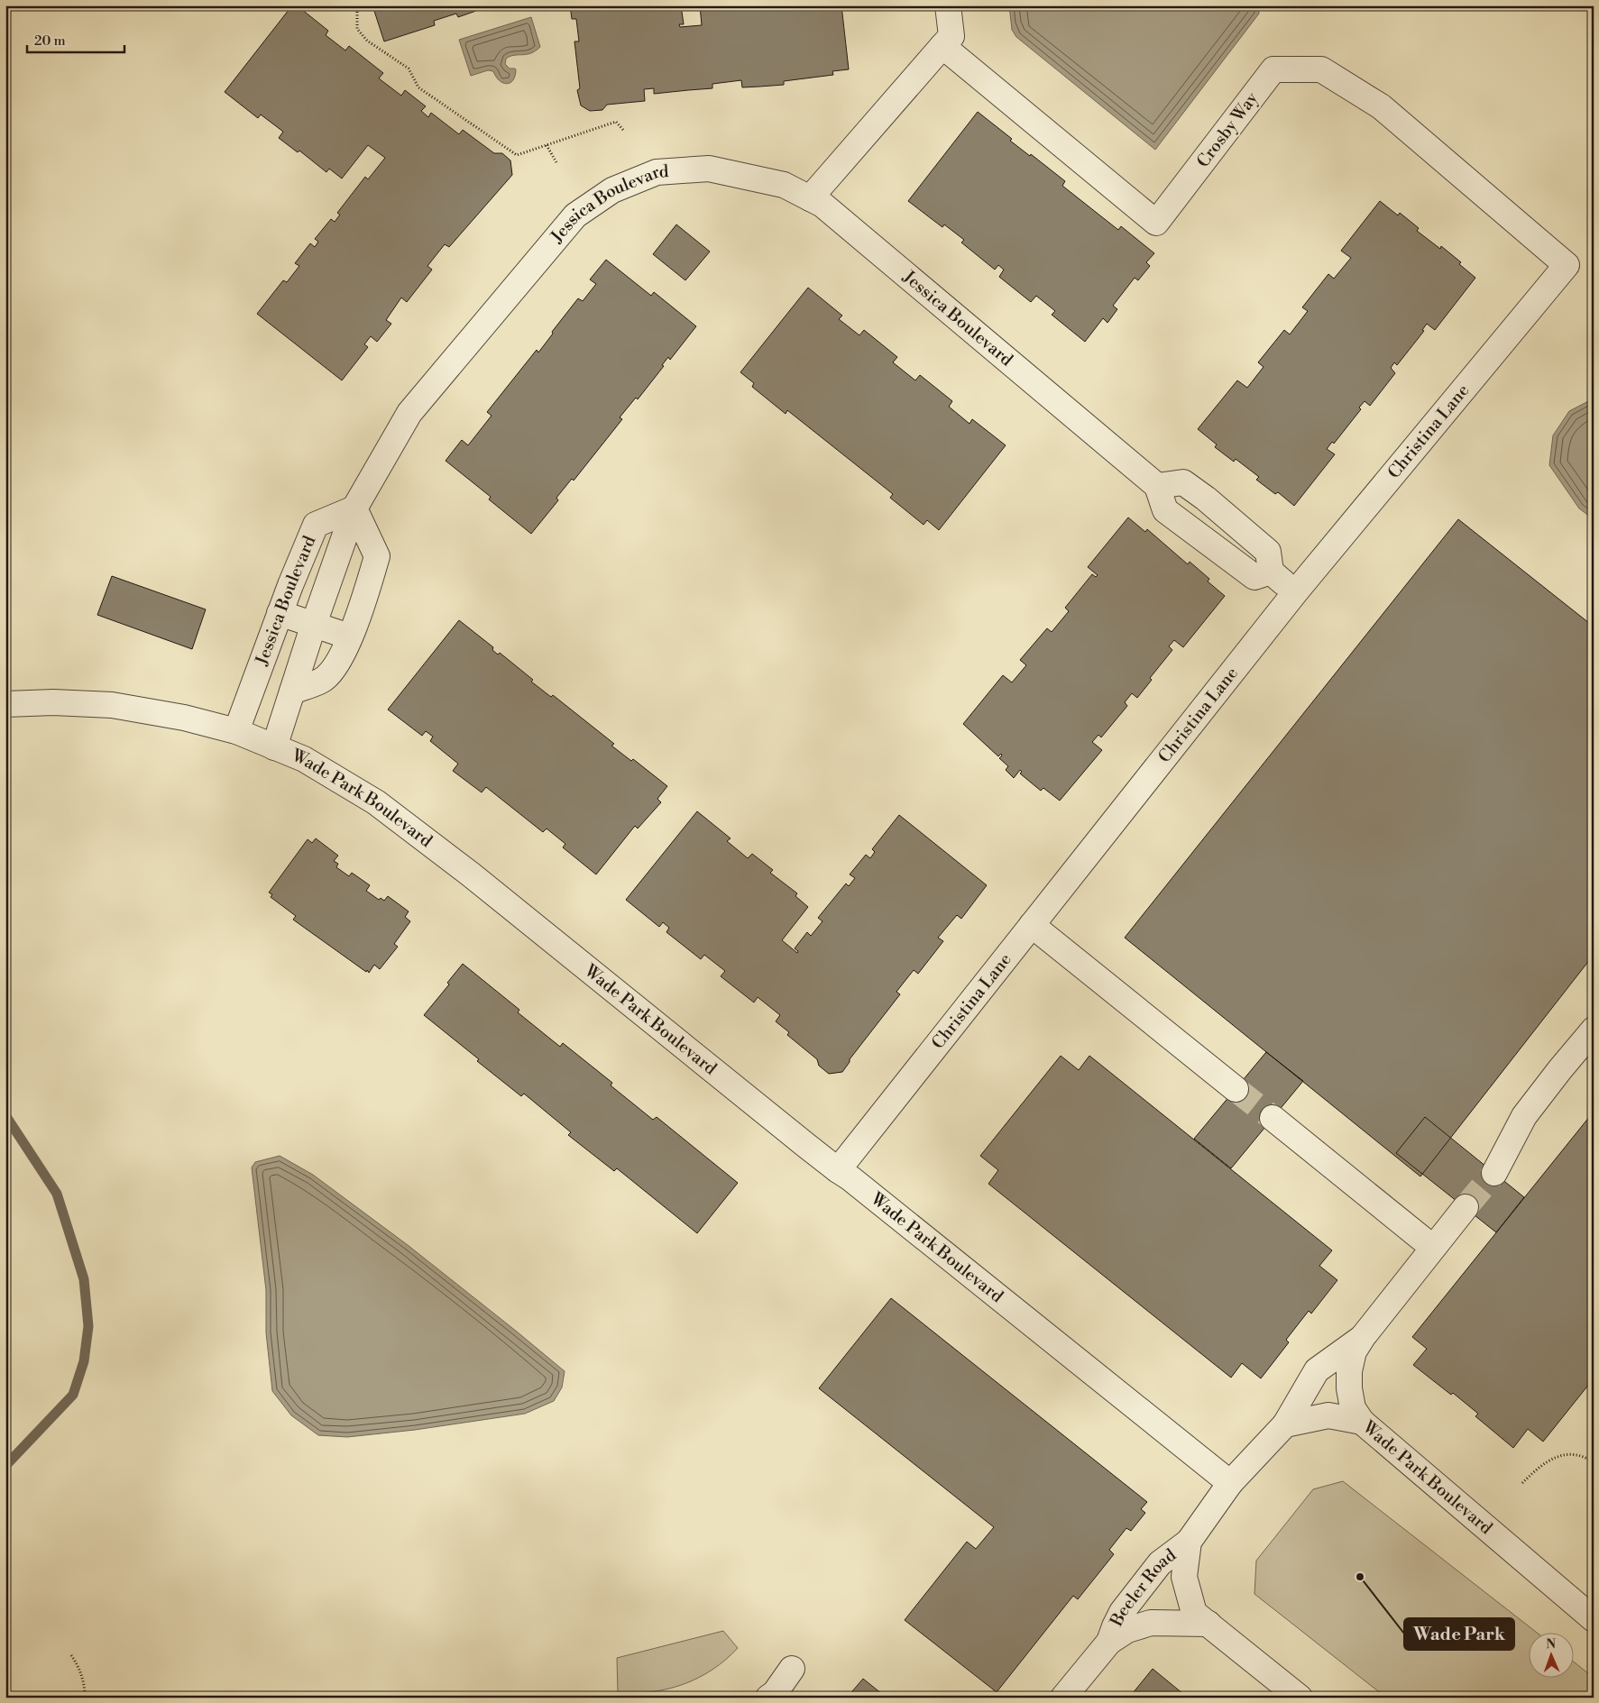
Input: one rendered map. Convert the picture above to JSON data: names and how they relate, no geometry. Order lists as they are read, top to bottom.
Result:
{
  "streets": {
    "street": [
      "Crosby Way",
      "Jessica Boulevard",
      "Christina Lane",
      "Wade Park Boulevard",
      "Beeler Road"
    ]
  },
  "crossings": [
    ["Crosby Way", "Christina Lane"],
    ["Jessica Boulevard", "Wade Park Boulevard"],
    ["Christina Lane", "Wade Park Boulevard"]
  ],
  "places": ["Wade Park"],
  "scale_bar": "20 m",
  "north": "top"
}
